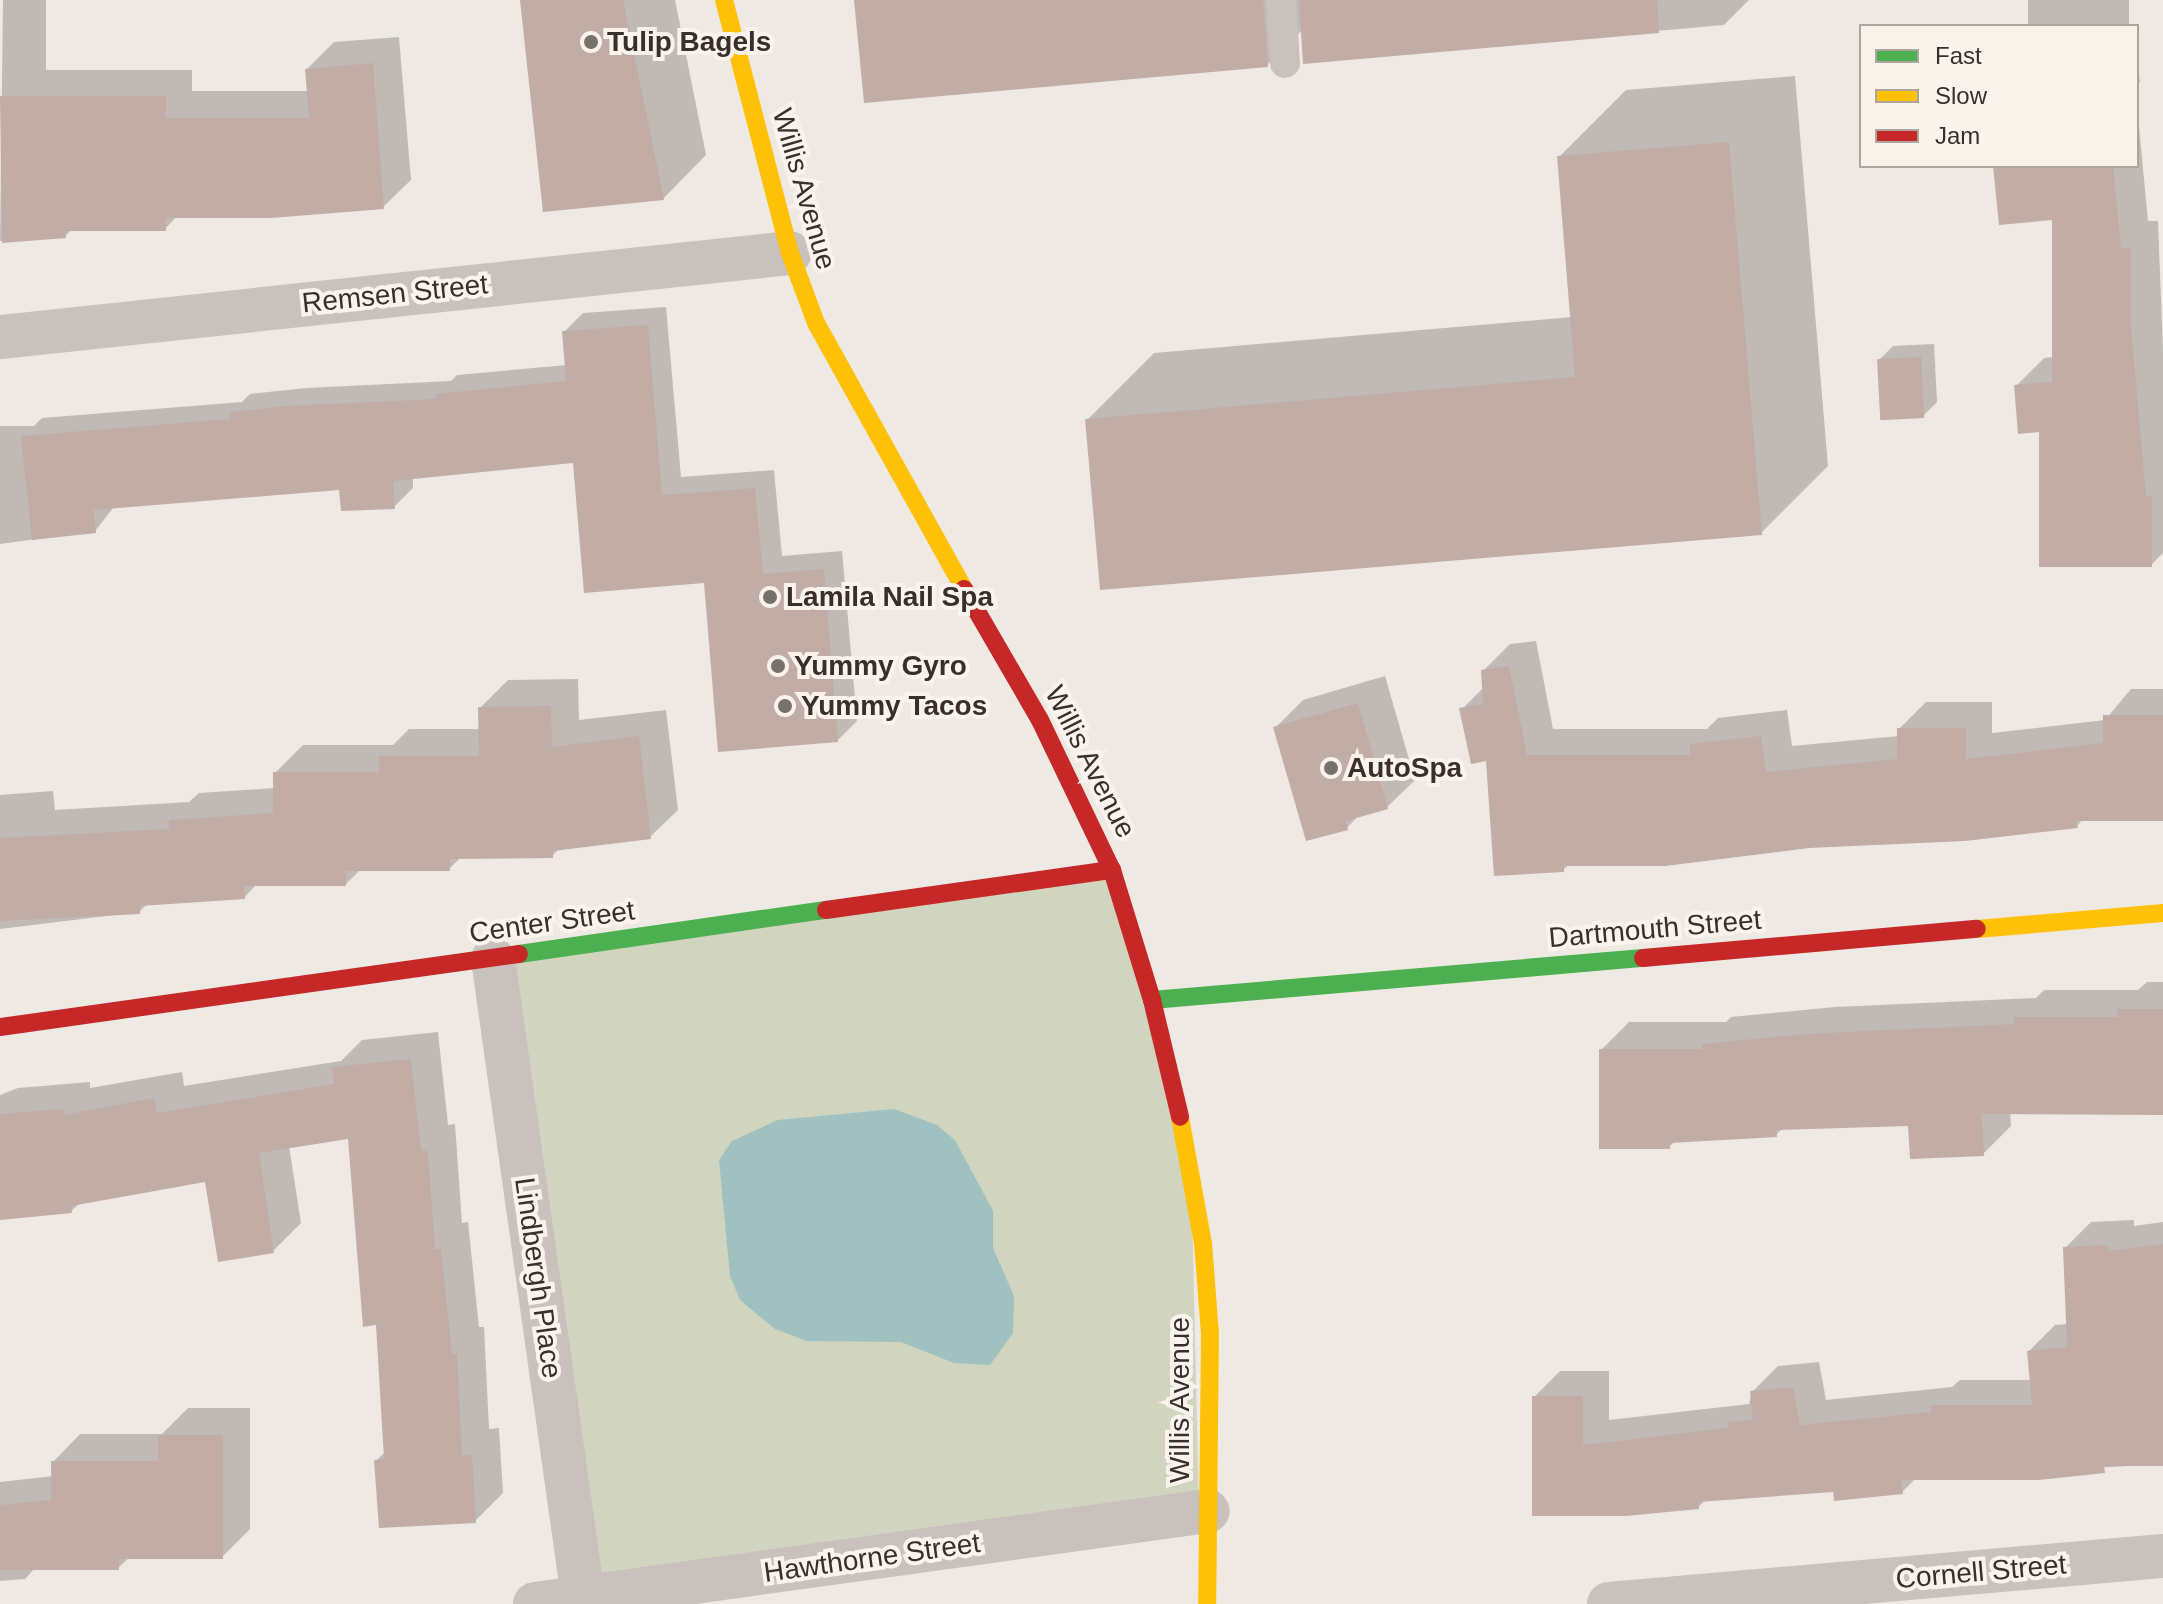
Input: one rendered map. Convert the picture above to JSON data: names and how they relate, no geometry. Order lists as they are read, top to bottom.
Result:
{
  "streets": {
    "street": [
      "Willis Avenue",
      "Remsen Street",
      "Center Street",
      "Dartmouth Street",
      "Lindbergh Place",
      "Hawthorne Street",
      "Cornell Street"
    ]
  },
  "crossings": [
    ["Willis Avenue", "Remsen Street"],
    ["Willis Avenue", "Center Street"],
    ["Willis Avenue", "Dartmouth Street"],
    ["Willis Avenue", "Hawthorne Street"],
    ["Center Street", "Lindbergh Place"],
    ["Lindbergh Place", "Hawthorne Street"]
  ],
  "places": [
    "Tulip Bagels",
    "Lamila Nail Spa",
    "Yummy Gyro",
    "Yummy Tacos",
    "AutoSpa"
  ],
  "legend": ["Fast", "Slow", "Jam"]
}
